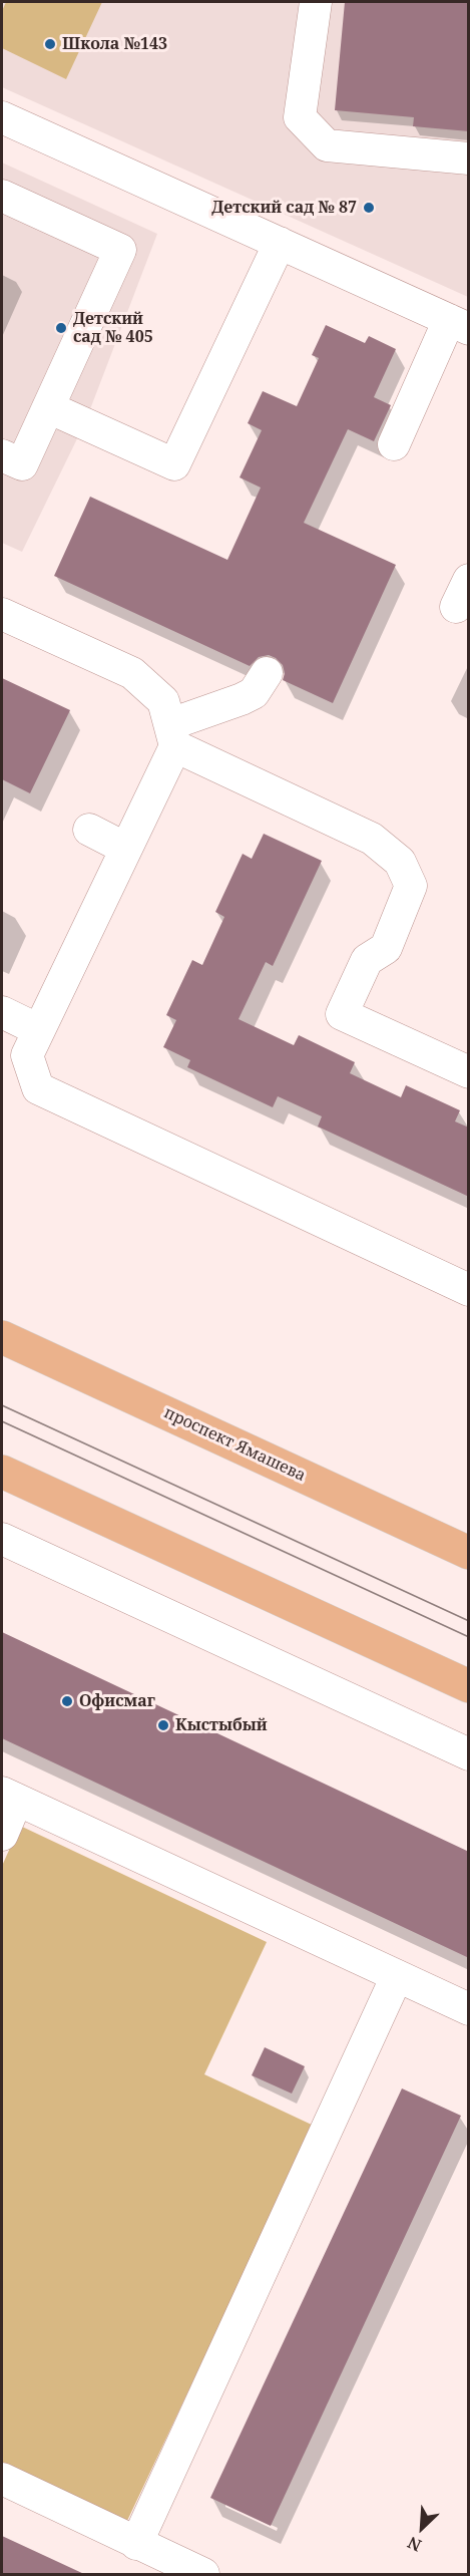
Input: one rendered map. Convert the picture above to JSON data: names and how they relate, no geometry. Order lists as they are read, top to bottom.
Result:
{
  "streets": {
    "main road": ["проспект Ямашева"]
  },
  "places": [
    "Школа №143",
    "Детский сад № 87",
    "Детский сад № 405",
    "Офисмаг",
    "Кыстыбый"
  ],
  "north": "bottom left"
}
